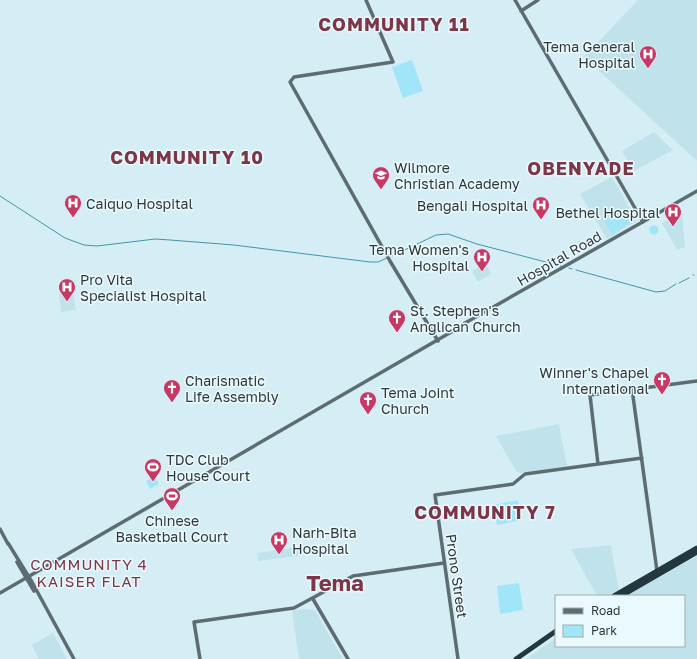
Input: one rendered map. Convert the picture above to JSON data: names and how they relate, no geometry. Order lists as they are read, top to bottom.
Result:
{
  "streets": {
    "street": ["Hospital Road", "Prono Street"]
  },
  "districts": [
    "COMMUNITY 11",
    "COMMUNITY 10",
    "OBENYADE",
    "COMMUNITY 7",
    "COMMUNITY 4 KAISER FLAT",
    "Tema"
  ],
  "places": {
    "hospital": [
      "Tema General Hospital",
      "Caiquo Hospital",
      "Bengali Hospital",
      "Bethel Hospital",
      "Tema Women's Hospital",
      "Pro Vita Specialist Hospital",
      "Narh-Bita Hospital"
    ],
    "school or university": ["Wilmore Christian Academy"],
    "church": [
      "St. Stephen's Anglican Church",
      "Winner's Chapel International",
      "Charismatic Life Assembly",
      "Tema Joint Church"
    ],
    "sports": ["TDC Club House Court", "Chinese Basketball Court"]
  },
  "legend": ["Road", "Park"]
}
